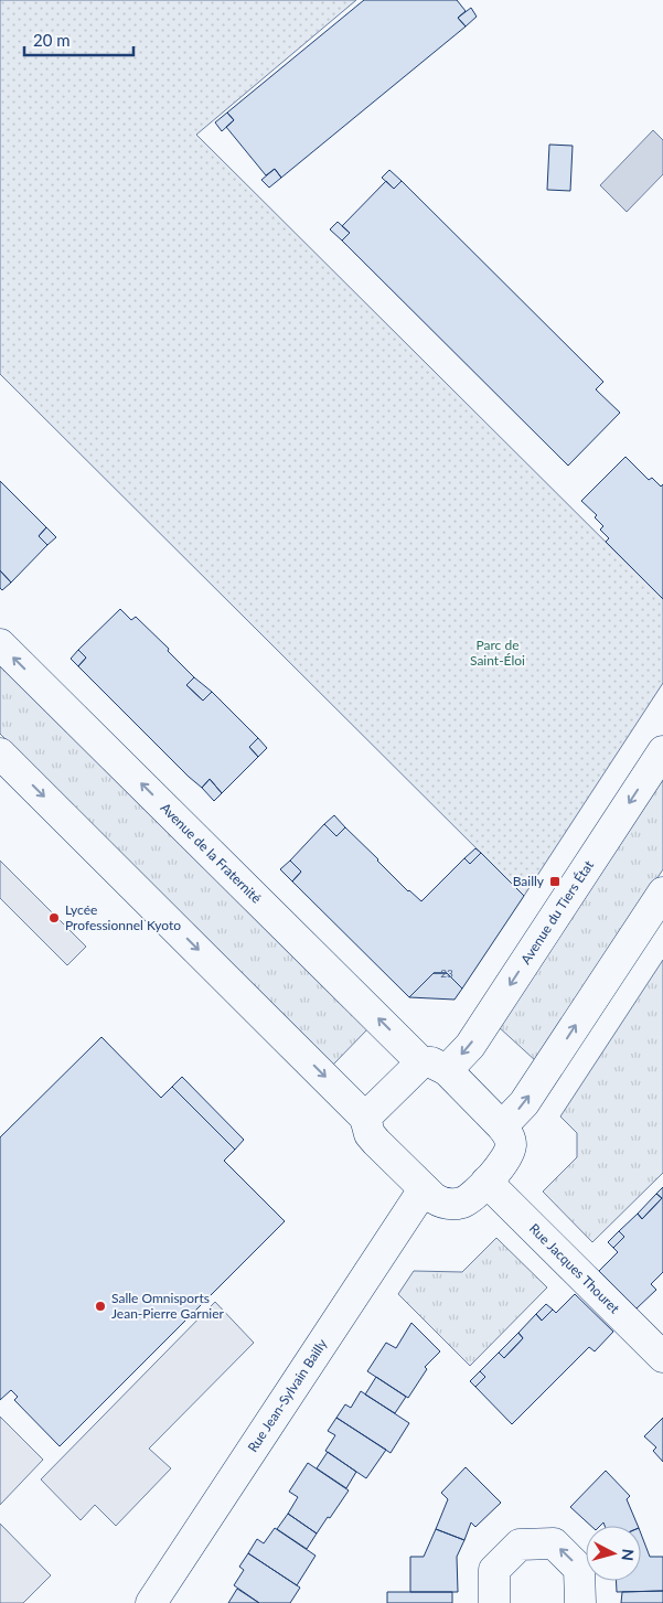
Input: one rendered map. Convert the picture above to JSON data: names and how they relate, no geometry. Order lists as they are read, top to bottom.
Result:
{
  "streets": {
    "street": [
      "Avenue de la Fraternité",
      "Avenue du Tiers État",
      "Rue Jacques Thouret",
      "Rue Jean-Sylvain Bailly"
    ]
  },
  "crossings": [
    ["Avenue de la Fraternité", "Avenue du Tiers État"],
    ["Avenue de la Fraternité", "Rue Jacques Thouret"],
    ["Avenue de la Fraternité", "Rue Jean-Sylvain Bailly"],
    ["Avenue du Tiers État", "Rue Jacques Thouret"],
    ["Avenue du Tiers État", "Rue Jean-Sylvain Bailly"],
    ["Rue Jacques Thouret", "Rue Jean-Sylvain Bailly"]
  ],
  "parks": ["Parc de Saint-Éloi"],
  "places": {
    "transit": ["Bailly"],
    "other": ["Lycée Professionnel Kyoto", "Salle Omnisports Jean-Pierre Garnier"]
  },
  "house_numbers": ["23"],
  "scale_bar": "20 m",
  "north": "right"
}
